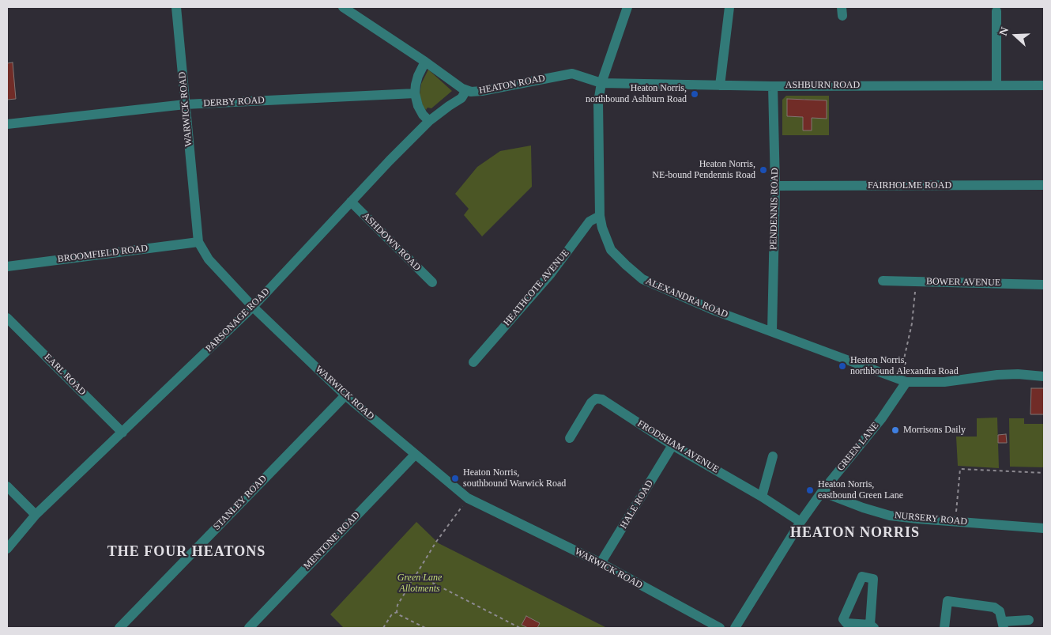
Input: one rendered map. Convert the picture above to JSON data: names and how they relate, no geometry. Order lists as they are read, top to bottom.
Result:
{
  "streets": {
    "street": [
      "HEATON ROAD",
      "ASHBURN ROAD",
      "DERBY ROAD",
      "WARWICK ROAD",
      "FAIRHOLME ROAD",
      "PENDENNIS ROAD",
      "ASHDOWN ROAD",
      "BROOMFIELD ROAD",
      "BOWER AVENUE",
      "HEATHCOTE AVENUE",
      "ALEXANDRA ROAD",
      "PARSONAGE ROAD",
      "EARL ROAD",
      "FRODSHAM AVENUE",
      "GREEN LANE",
      "STANLEY ROAD",
      "HALE ROAD",
      "NURSERY ROAD",
      "MENTONE ROAD"
    ]
  },
  "crossings": [
    ["HEATON ROAD", "ASHBURN ROAD"],
    ["HEATON ROAD", "ALEXANDRA ROAD"],
    ["HEATON ROAD", "PARSONAGE ROAD"],
    ["ASHBURN ROAD", "PENDENNIS ROAD"],
    ["ASHBURN ROAD", "ALEXANDRA ROAD"],
    ["DERBY ROAD", "WARWICK ROAD"],
    ["WARWICK ROAD", "BROOMFIELD ROAD"],
    ["WARWICK ROAD", "PARSONAGE ROAD"],
    ["WARWICK ROAD", "STANLEY ROAD"],
    ["WARWICK ROAD", "HALE ROAD"],
    ["WARWICK ROAD", "MENTONE ROAD"],
    ["FAIRHOLME ROAD", "PENDENNIS ROAD"],
    ["PENDENNIS ROAD", "ALEXANDRA ROAD"],
    ["ASHDOWN ROAD", "PARSONAGE ROAD"],
    ["HEATHCOTE AVENUE", "ALEXANDRA ROAD"],
    ["ALEXANDRA ROAD", "GREEN LANE"],
    ["PARSONAGE ROAD", "EARL ROAD"],
    ["FRODSHAM AVENUE", "GREEN LANE"],
    ["FRODSHAM AVENUE", "HALE ROAD"],
    ["GREEN LANE", "NURSERY ROAD"]
  ],
  "districts": ["HEATON NORRIS", "THE FOUR HEATONS"],
  "parks": ["Green Lane Allotments"],
  "places": [
    "Heaton Norris, northbound Ashburn Road",
    "Heaton Norris, NE-bound Pendennis Road",
    "Heaton Norris, northbound Alexandra Road",
    "Morrisons Daily",
    "Heaton Norris, southbound Warwick Road",
    "Heaton Norris, eastbound Green Lane"
  ],
  "north": "left"
}
